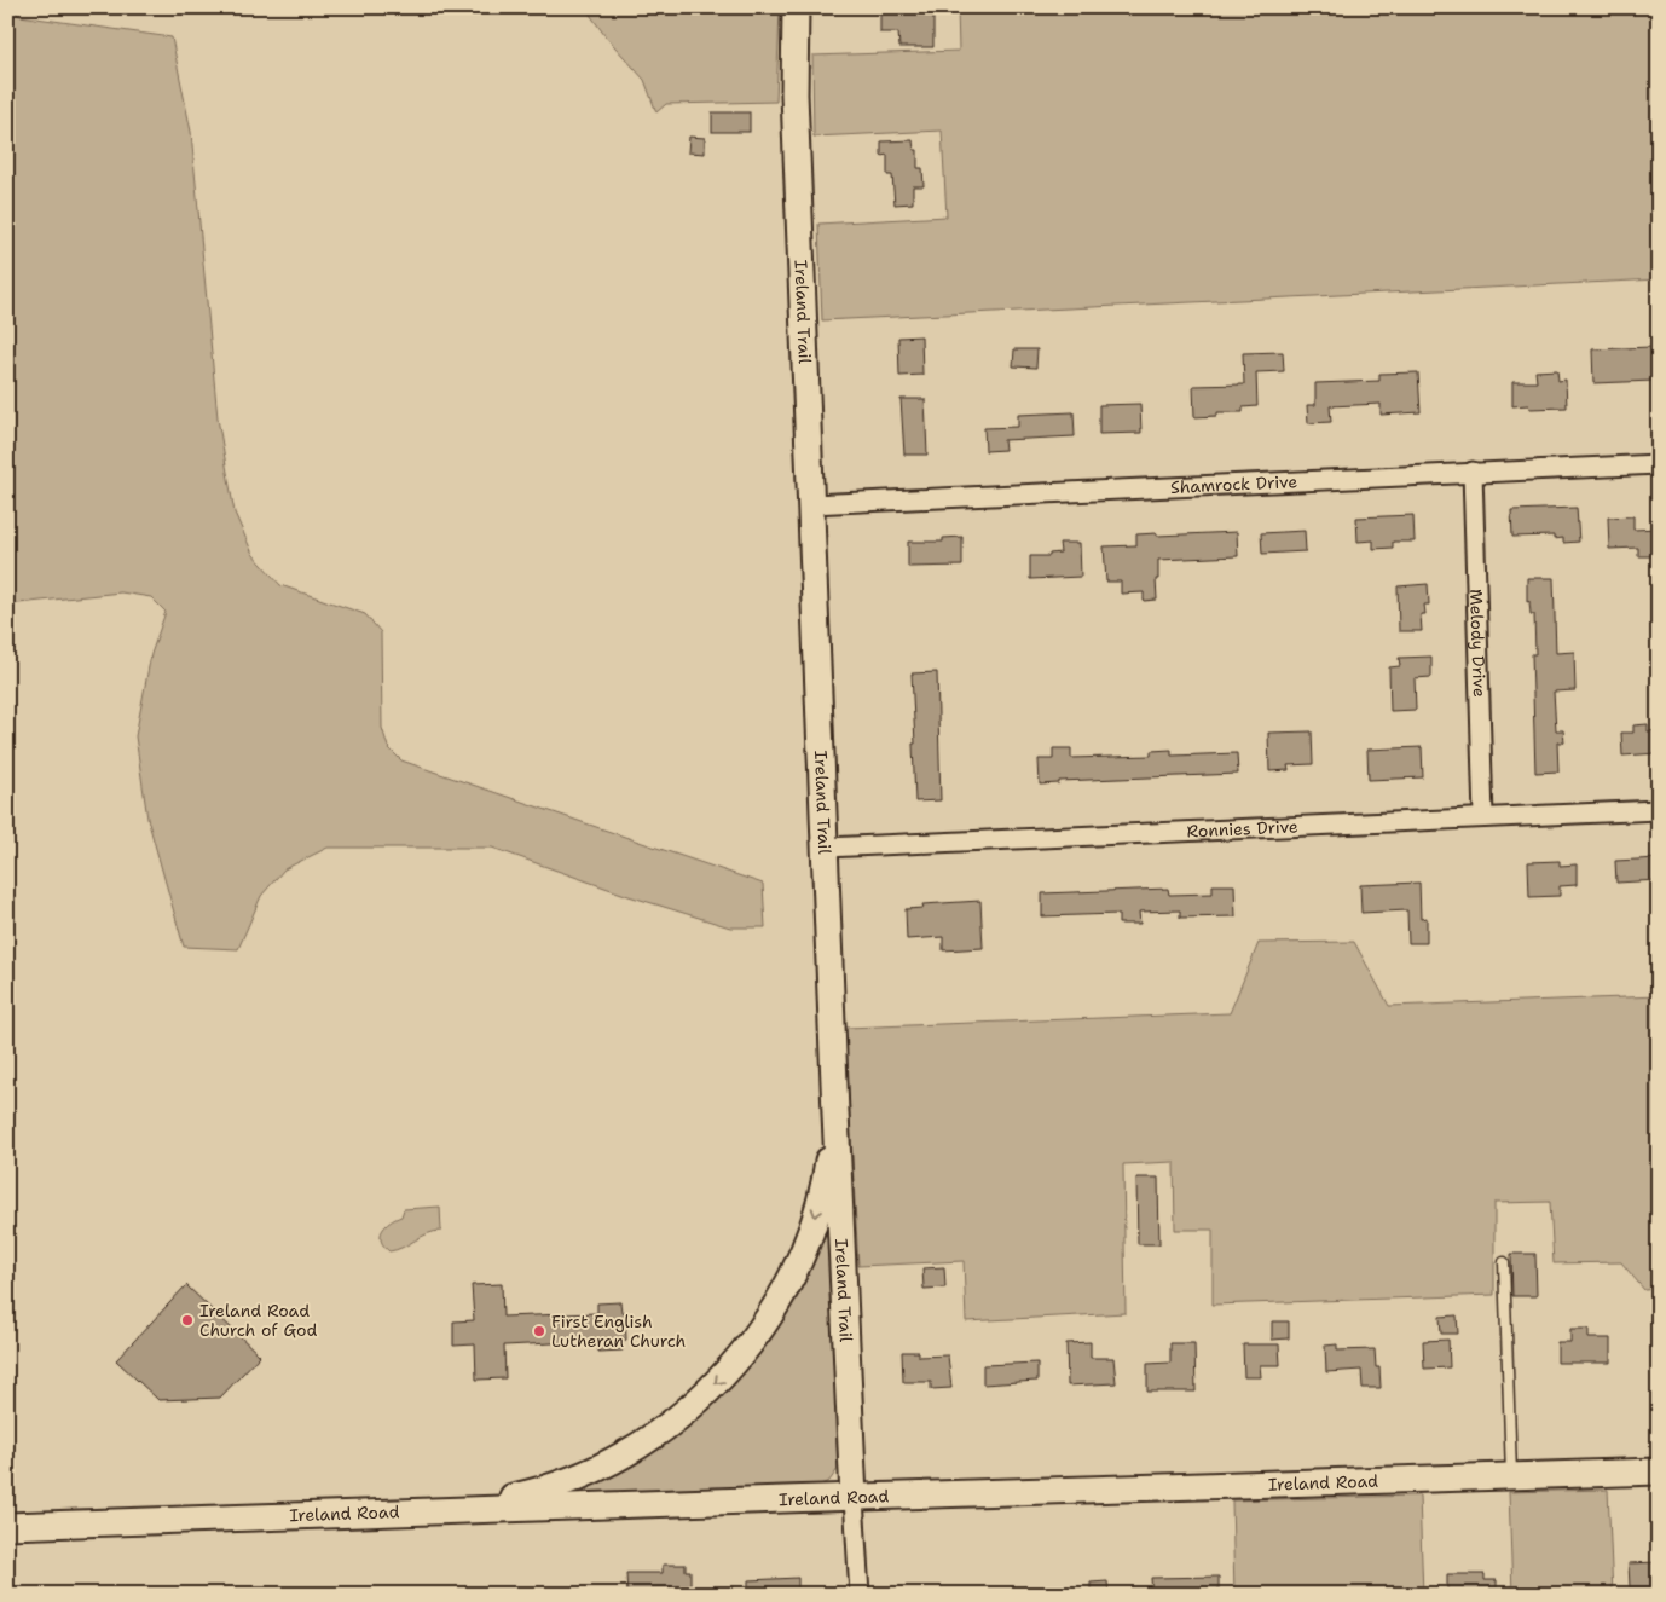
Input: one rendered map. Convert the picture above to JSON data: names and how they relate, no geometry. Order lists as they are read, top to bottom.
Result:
{
  "streets": {
    "main road": ["Ireland Trail", "Ireland Road"],
    "street": ["Shamrock Drive", "Melody Drive", "Ronnies Drive"]
  },
  "crossings": [
    ["Ireland Trail", "Shamrock Drive"],
    ["Ireland Trail", "Ronnies Drive"],
    ["Ireland Trail", "Ireland Road"],
    ["Shamrock Drive", "Melody Drive"],
    ["Melody Drive", "Ronnies Drive"]
  ],
  "places": ["Ireland Road Church of God", "First English Lutheran Church"]
}
